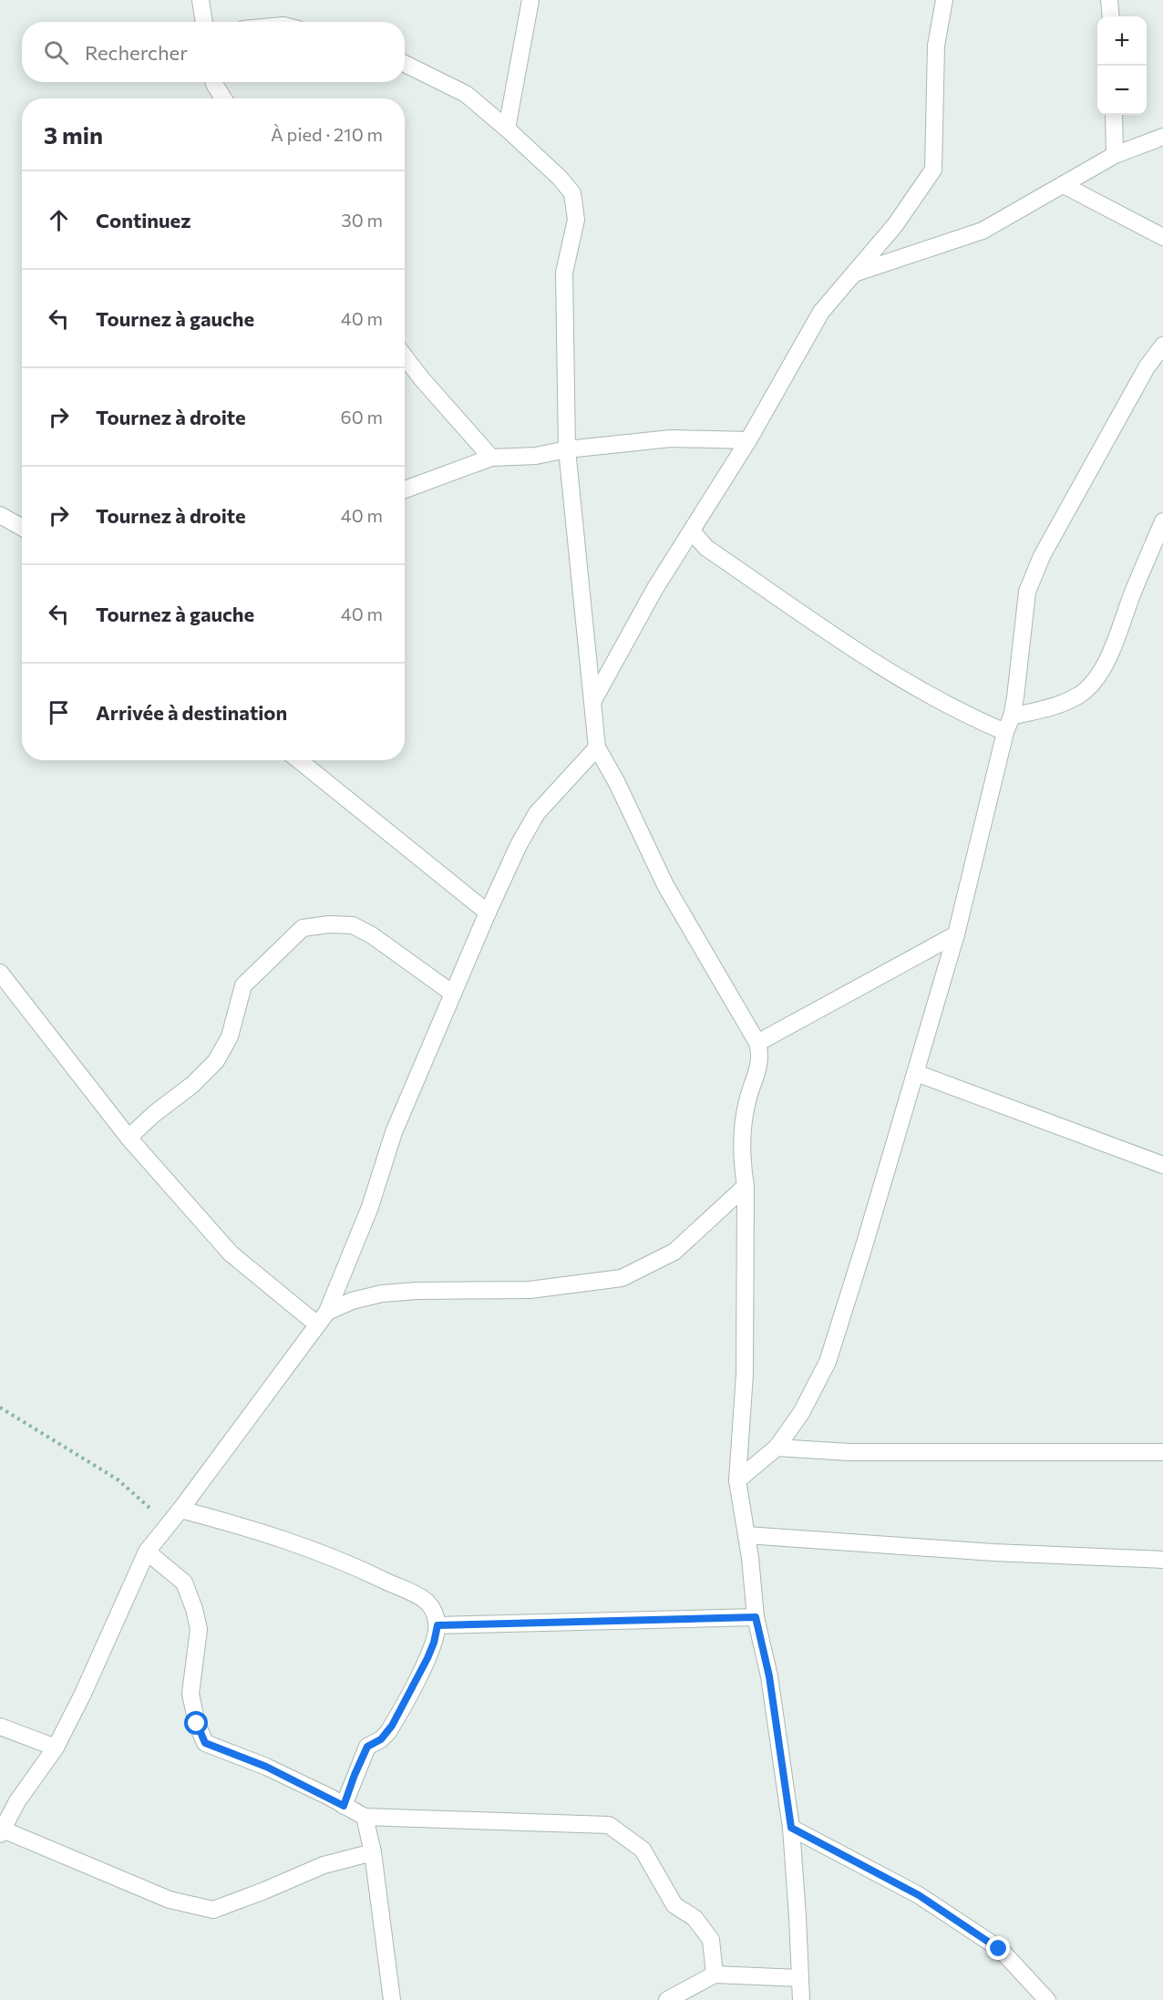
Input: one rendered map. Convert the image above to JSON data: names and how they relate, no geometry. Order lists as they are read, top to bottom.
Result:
{
  "page": {
    "map_buttons": ["+", "−"],
    "search": "Rechercher",
    "heading": ["3 min", "À pied · 210 m"],
    "list": [
      ["Continuez", "30 m"],
      ["Tournez à gauche", "40 m"],
      ["Tournez à droite", "60 m"],
      ["Tournez à droite", "40 m"],
      ["Tournez à gauche", "40 m"],
      "Arrivée à destination"
    ]
  }
}
